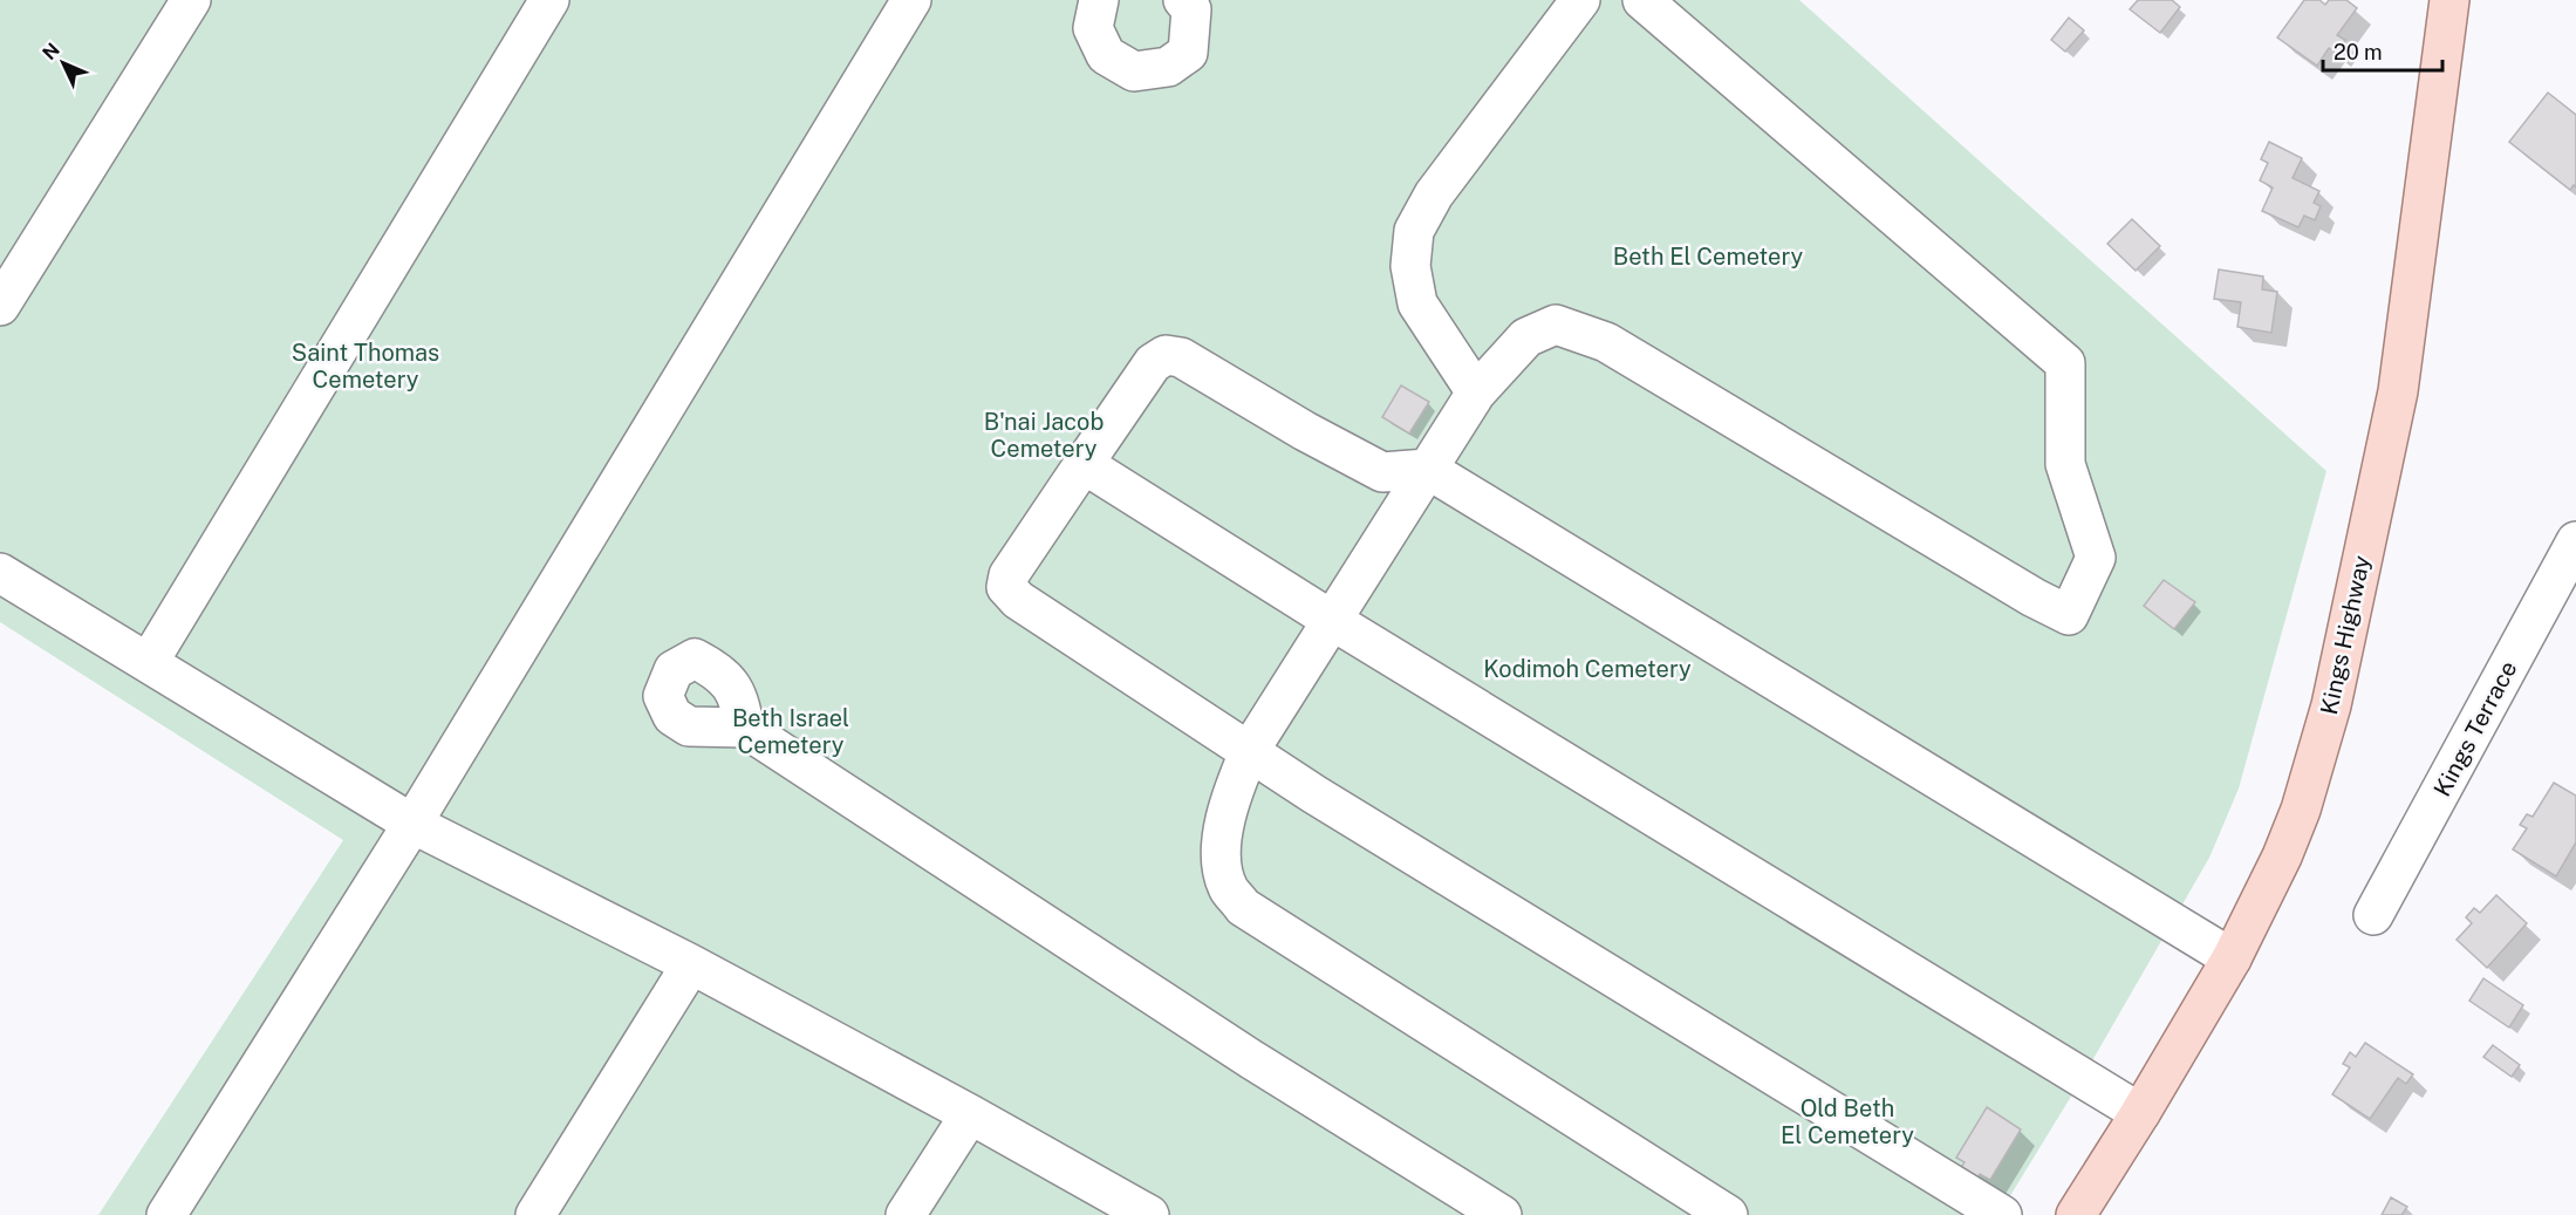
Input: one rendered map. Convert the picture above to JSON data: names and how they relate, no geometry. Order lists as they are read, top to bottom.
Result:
{
  "streets": {
    "main road": ["Kings Highway"],
    "street": ["Kings Terrace"]
  },
  "parks": [
    "Beth El Cemetery",
    "Saint Thomas Cemetery",
    "B'nai Jacob Cemetery",
    "Kodimoh Cemetery",
    "Beth Israel Cemetery",
    "Old Beth El Cemetery"
  ],
  "scale_bar": "20 m",
  "north": "top left"
}
